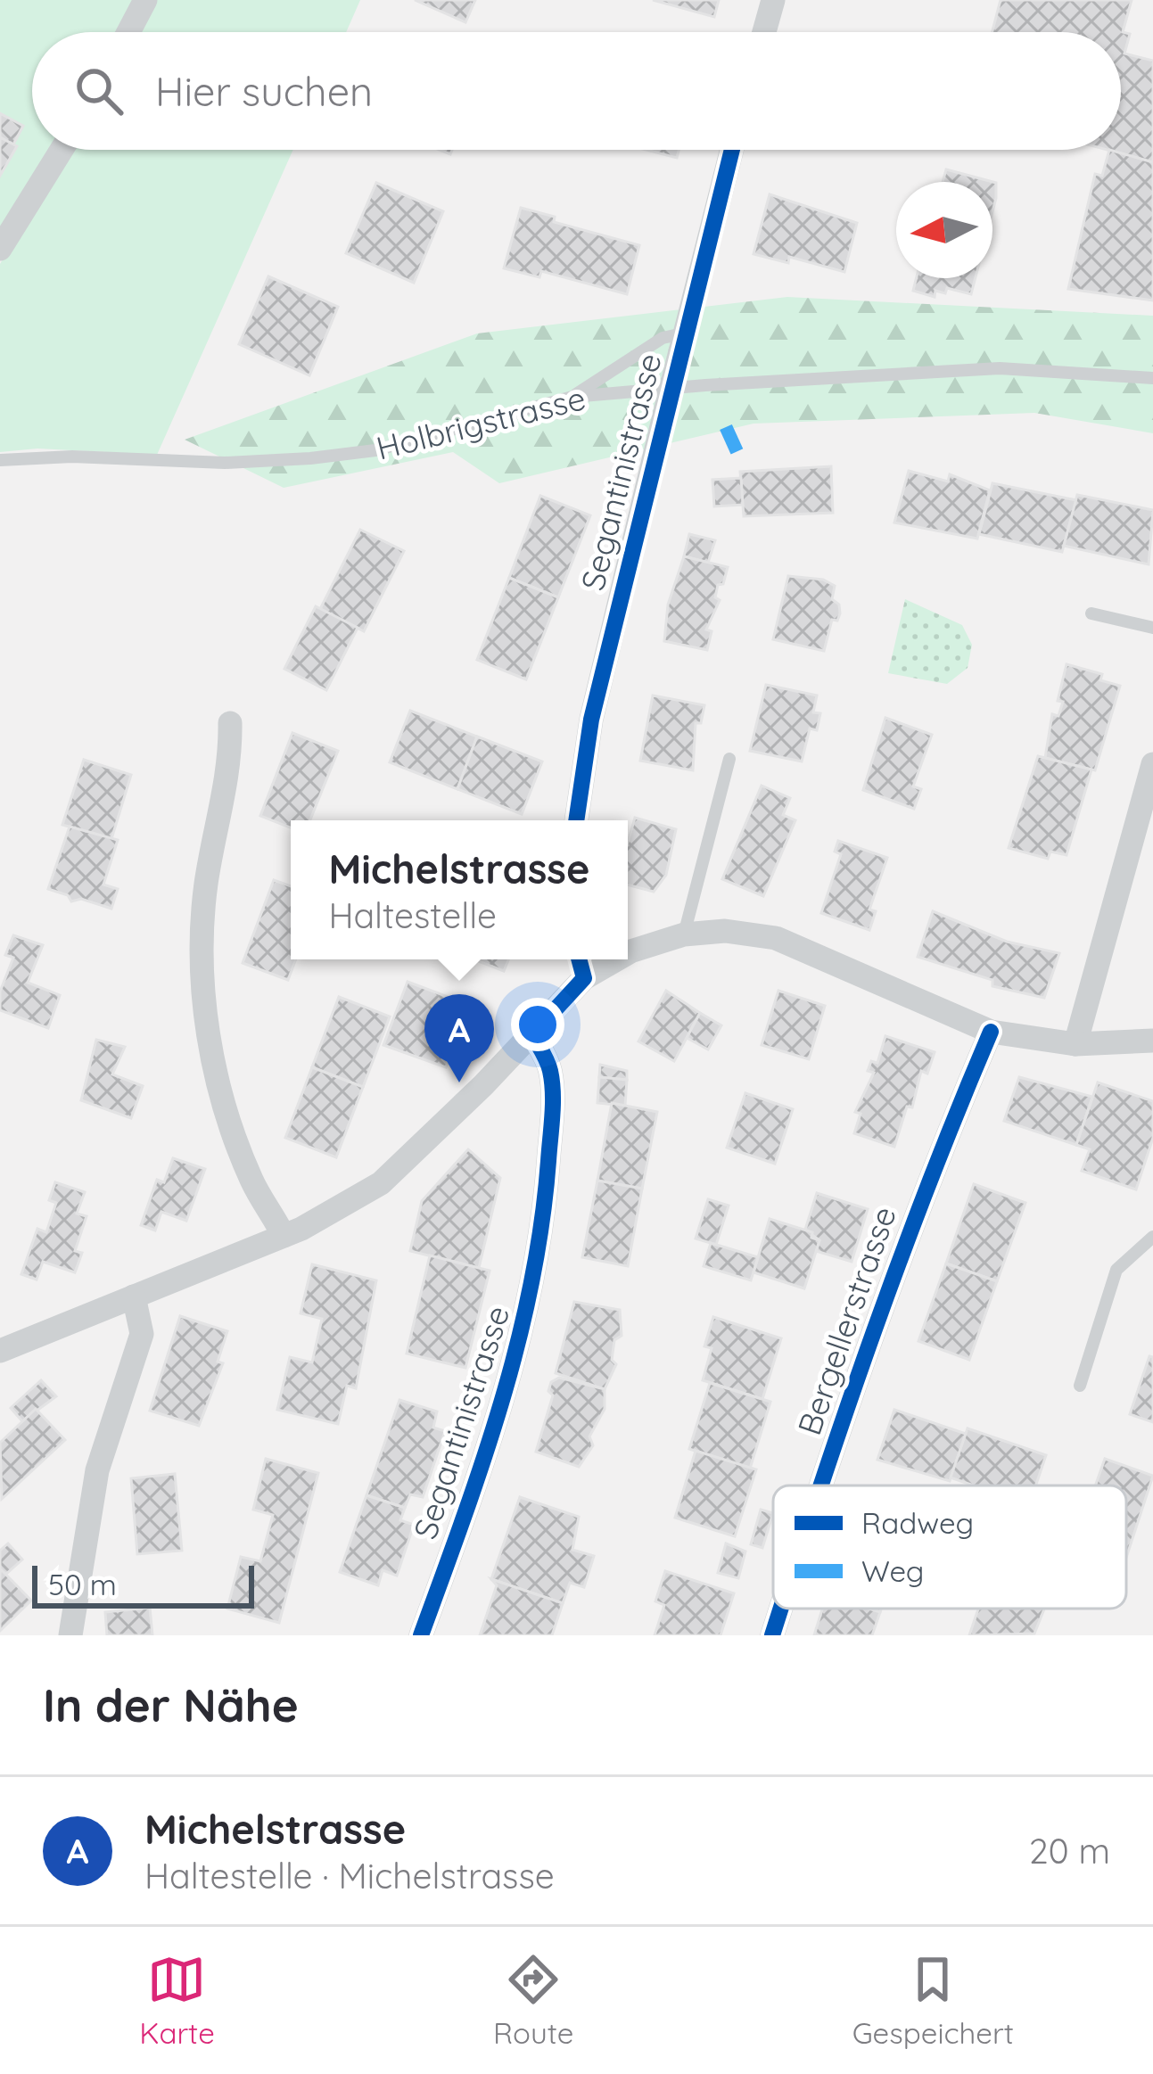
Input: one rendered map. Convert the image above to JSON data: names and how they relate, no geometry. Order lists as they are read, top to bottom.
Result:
{
  "streets": {
    "street": ["Segantinistrasse", "Bergellerstrasse"],
    "lane": ["Holbrigstrasse"]
  },
  "legend": ["Radweg", "Weg"],
  "scale_bar": "50 m",
  "north": "left",
  "page": {
    "search": "Hier suchen",
    "popup": ["Michelstrasse", "Haltestelle"],
    "pins": "A",
    "scale": "50 m",
    "heading": "In der Nähe",
    "list": [
      {
        "mark": "A",
        "name": "Michelstrasse",
        "note": "Haltestelle · Michelstrasse",
        "value": "20 m"
      }
    ],
    "nav": ["Karte", "Route", "Gespeichert"]
  }
}
